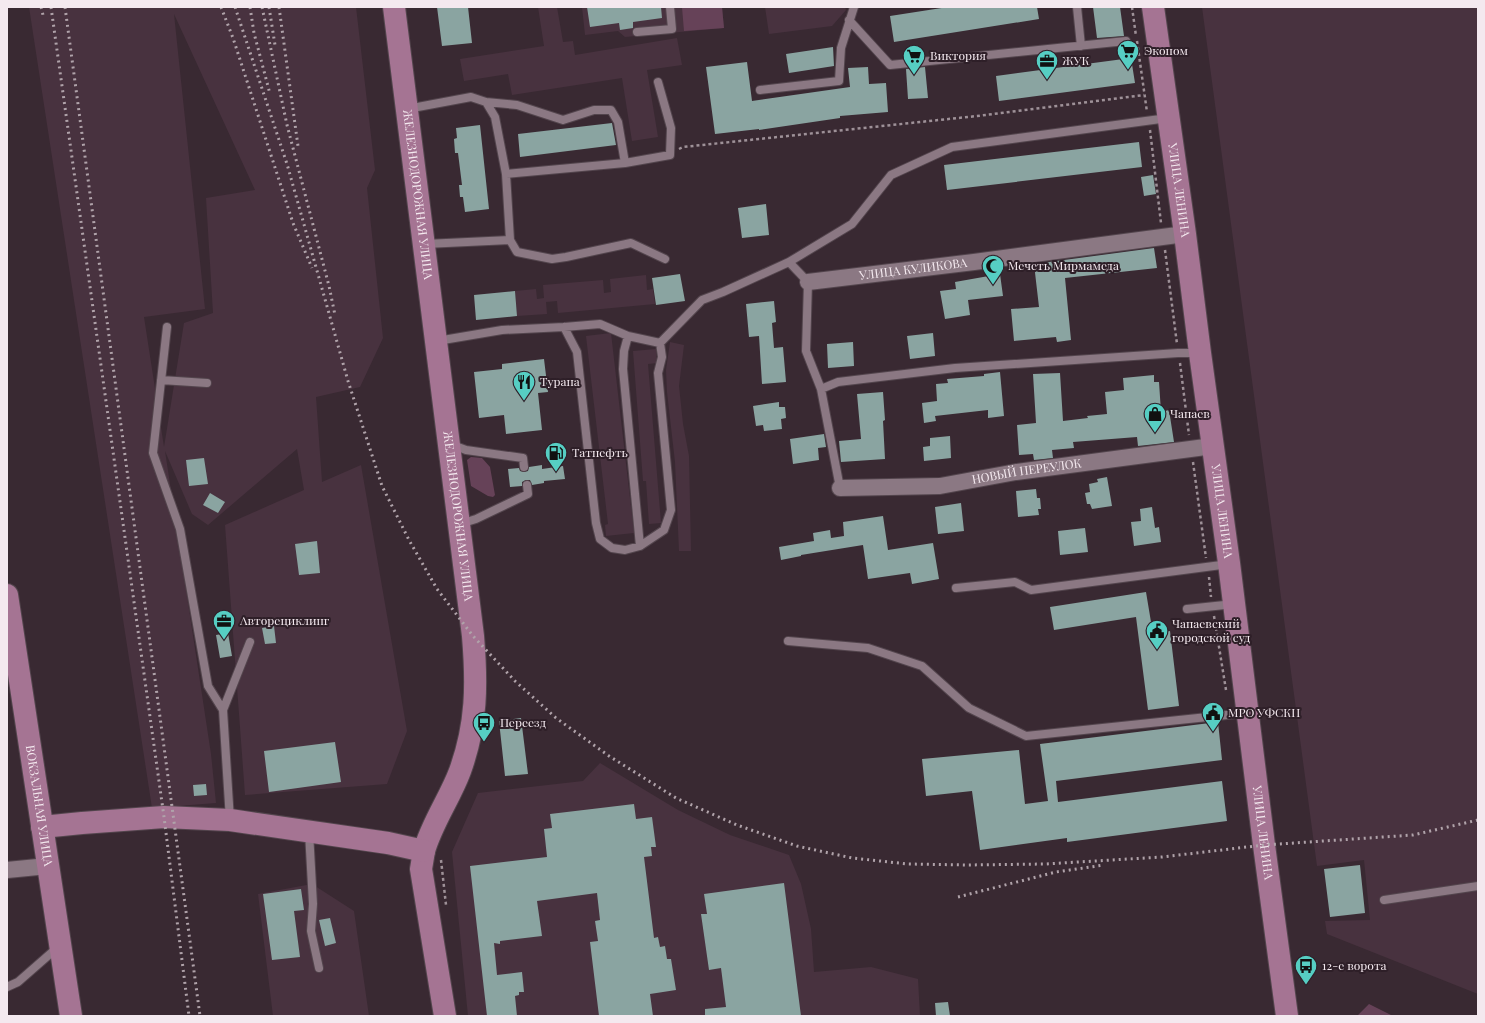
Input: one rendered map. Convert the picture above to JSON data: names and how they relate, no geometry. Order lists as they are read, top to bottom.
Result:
{
  "streets": {
    "street": [
      "УЛИЦА ЛЕНИНА",
      "ЖЕЛЕЗНОДОРОЖНАЯ УЛИЦА",
      "УЛИЦА КУЛИКОВА",
      "НОВЫЙ ПЕРЕУЛОК",
      "ВОКЗАЛЬНАЯ УЛИЦА"
    ]
  },
  "crossings": [
    ["УЛИЦА ЛЕНИНА", "УЛИЦА КУЛИКОВА"],
    ["УЛИЦА ЛЕНИНА", "НОВЫЙ ПЕРЕУЛОК"]
  ],
  "places": {
    "supermarket": ["Эконом", "Виктория"],
    "office": ["ЖУК", "Авторециклинг"],
    "mosque": ["Мечеть Мирмамеда"],
    "restaurant": ["Турана"],
    "shop": ["Чапаев"],
    "fuel station": ["Татнефть"],
    "public building": ["Чапаевский городской суд", "МРО УФСКН"],
    "bus stop": ["Переезд", "12-е ворота"]
  }
}
